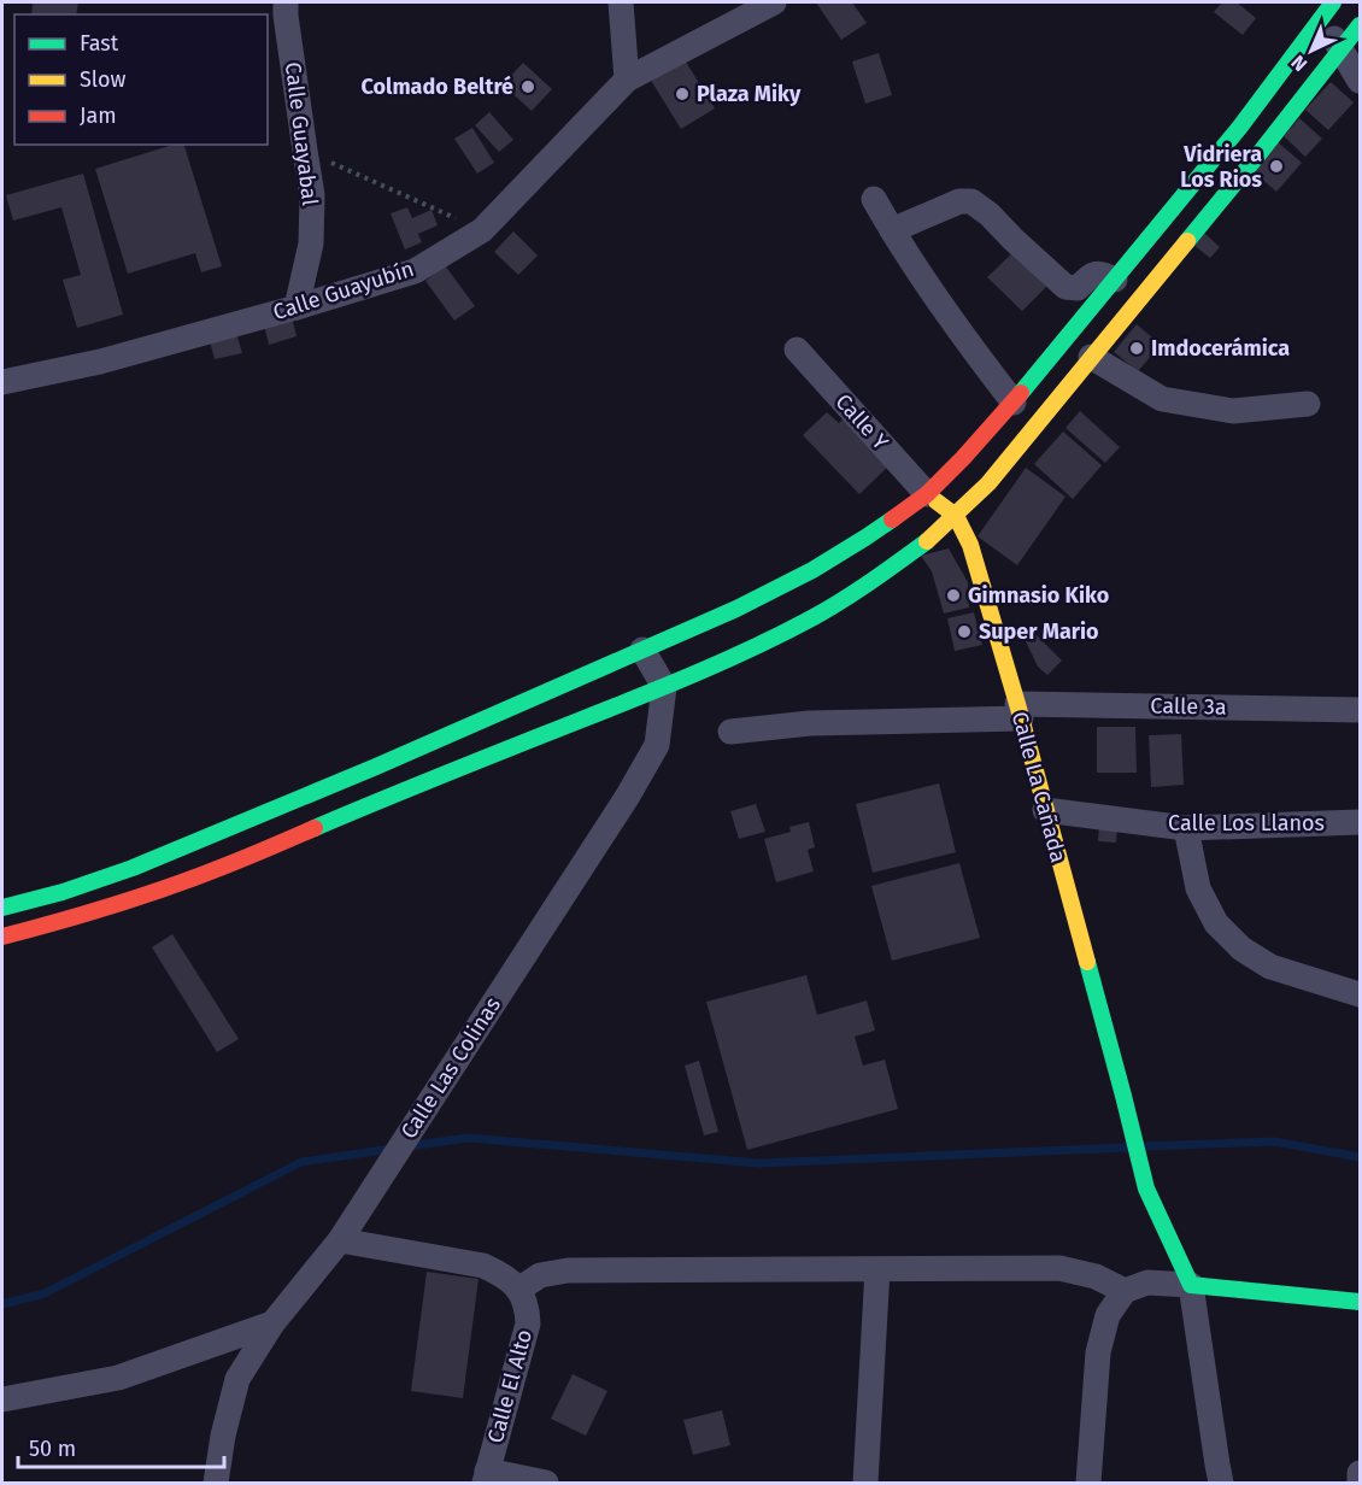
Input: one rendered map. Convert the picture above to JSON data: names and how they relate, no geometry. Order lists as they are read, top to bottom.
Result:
{
  "streets": {
    "main road": ["Calle La Cañada"],
    "street": [
      "Calle Guayabal",
      "Calle Guayubín",
      "Calle Y",
      "Calle 3a",
      "Calle Los Llanos",
      "Calle Las Colinas",
      "Calle El Alto"
    ]
  },
  "crossings": [
    ["Calle Guayabal", "Calle Guayubín"],
    ["Calle Y", "Calle La Cañada"],
    ["Calle 3a", "Calle La Cañada"],
    ["Calle La Cañada", "Calle Los Llanos"]
  ],
  "places": [
    "Colmado Beltré",
    "Plaza Miky",
    "Vidriera Los Rios",
    "Imdocerámica",
    "Gimnasio Kiko",
    "Super Mario"
  ],
  "legend": ["Fast", "Slow", "Jam"],
  "scale_bar": "50 m",
  "north": "bottom left"
}
